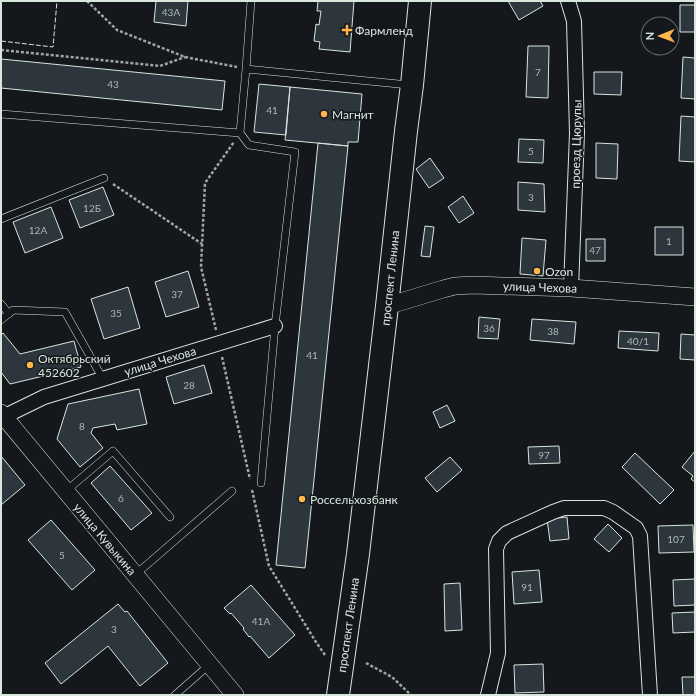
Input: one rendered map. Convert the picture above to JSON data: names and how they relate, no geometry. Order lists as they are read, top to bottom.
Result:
{
  "streets": {
    "main road": ["проспект Ленина"],
    "street": ["проезд Цюрупы", "улица Чехова", "улица Кувыкина"]
  },
  "crossings": [
    ["проезд Цюрупы", "улица Чехова"],
    ["проспект Ленина", "улица Чехова"],
    ["улица Чехова", "улица Кувыкина"]
  ],
  "places": {
    "health": ["Фармленд"],
    "other": [
      "Магнит",
      "Ozon",
      "Октябрьский 452602",
      "Россельхозбанк"
    ]
  },
  "house_numbers": [
    "43А",
    "7",
    "43",
    "41",
    "5",
    "3",
    "12Б",
    "12А",
    "1",
    "47",
    "37",
    "35",
    "36",
    "38",
    "40/1",
    "41",
    "28",
    "8",
    "97",
    "6",
    "107",
    "5",
    "91",
    "41А",
    "3"
  ],
  "north": "left"
}
